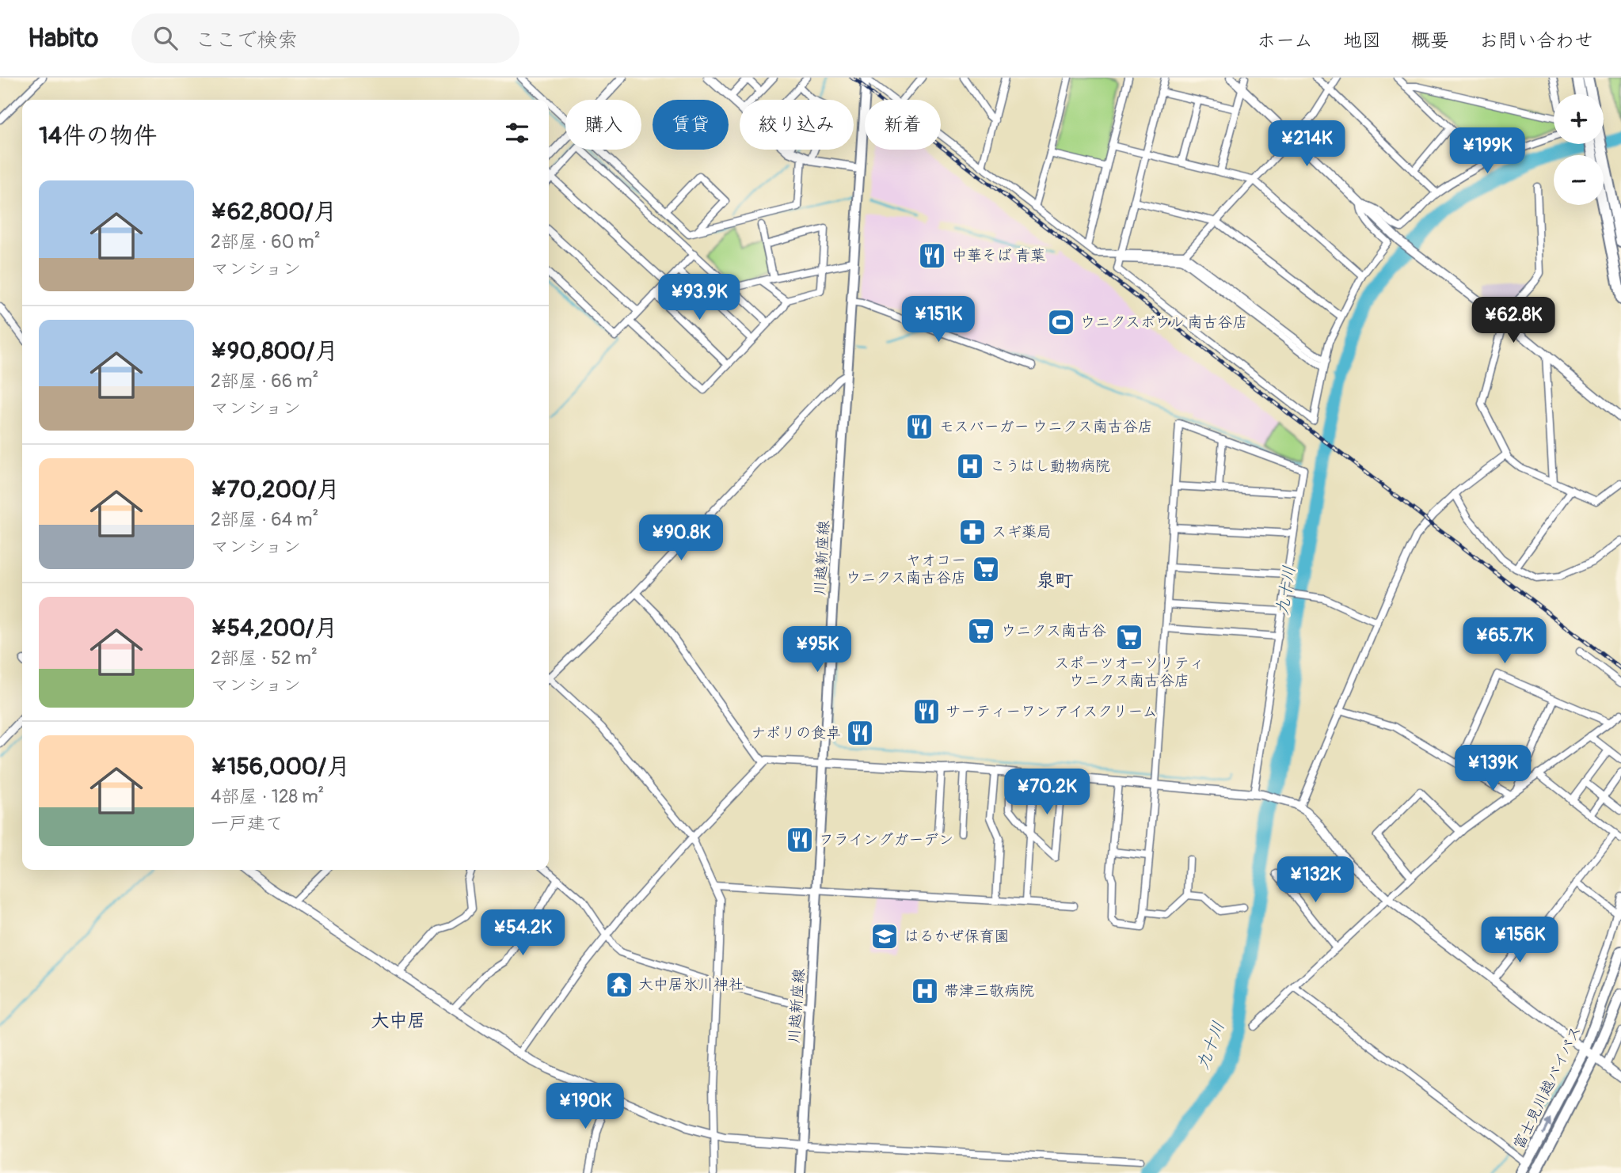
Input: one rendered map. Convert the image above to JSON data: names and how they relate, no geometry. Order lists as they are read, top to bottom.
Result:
{
  "streets": {
    "highway": ["富士見川越バイパス"],
    "main road": ["川越新座線"]
  },
  "districts": ["泉町", "大中居"],
  "water": ["九十川"],
  "places": {
    "restaurant": [
      "中華そば 青葉",
      "モスバーガー ウニクス南古谷店",
      "サーティーワン アイスクリーム",
      "ナポリの食卓",
      "フライングガーデン"
    ],
    "sports": ["ウニクスボウル 南古谷店"],
    "hospital": ["こうはし動物病院", "帯津三敬病院"],
    "pharmacy": ["スギ薬局"],
    "supermarket": ["ヤオコー ウニクス南古谷店", "ウニクス南古谷", "スポーツオーソリティ ウニクス南古谷店"],
    "school or university": ["はるかぜ保育園"],
    "temple": ["大中居氷川神社"]
  },
  "page": {
    "header": "Habito",
    "search": "ここで検索",
    "nav": [
      "ホーム",
      "地図",
      "概要",
      "お問い合わせ"
    ],
    "map_buttons": ["+", "−"],
    "chip": [
      "購入",
      "賃貸",
      "絞り込み",
      "新着"
    ],
    "heading": "14件の物件",
    "price": [
      "¥214K",
      "¥199K",
      "¥93.9K",
      "¥151K",
      "¥62.8K",
      "¥90.8K",
      "¥65.7K",
      "¥95K",
      "¥139K",
      "¥70.2K",
      "¥132K",
      "¥54.2K",
      "¥156K",
      "¥190K"
    ],
    "list": [
      {
        "name": "¥62,800/月",
        "note": "2部屋 · 60 m² · マンション"
      },
      {
        "name": "¥90,800/月",
        "note": "2部屋 · 66 m² · マンション"
      },
      {
        "name": "¥70,200/月",
        "note": "2部屋 · 64 m² · マンション"
      },
      {
        "name": "¥54,200/月",
        "note": "2部屋 · 52 m² · マンション"
      },
      {
        "name": "¥156,000/月",
        "note": "4部屋 · 128 m² · 一戸建て"
      }
    ]
  }
}
